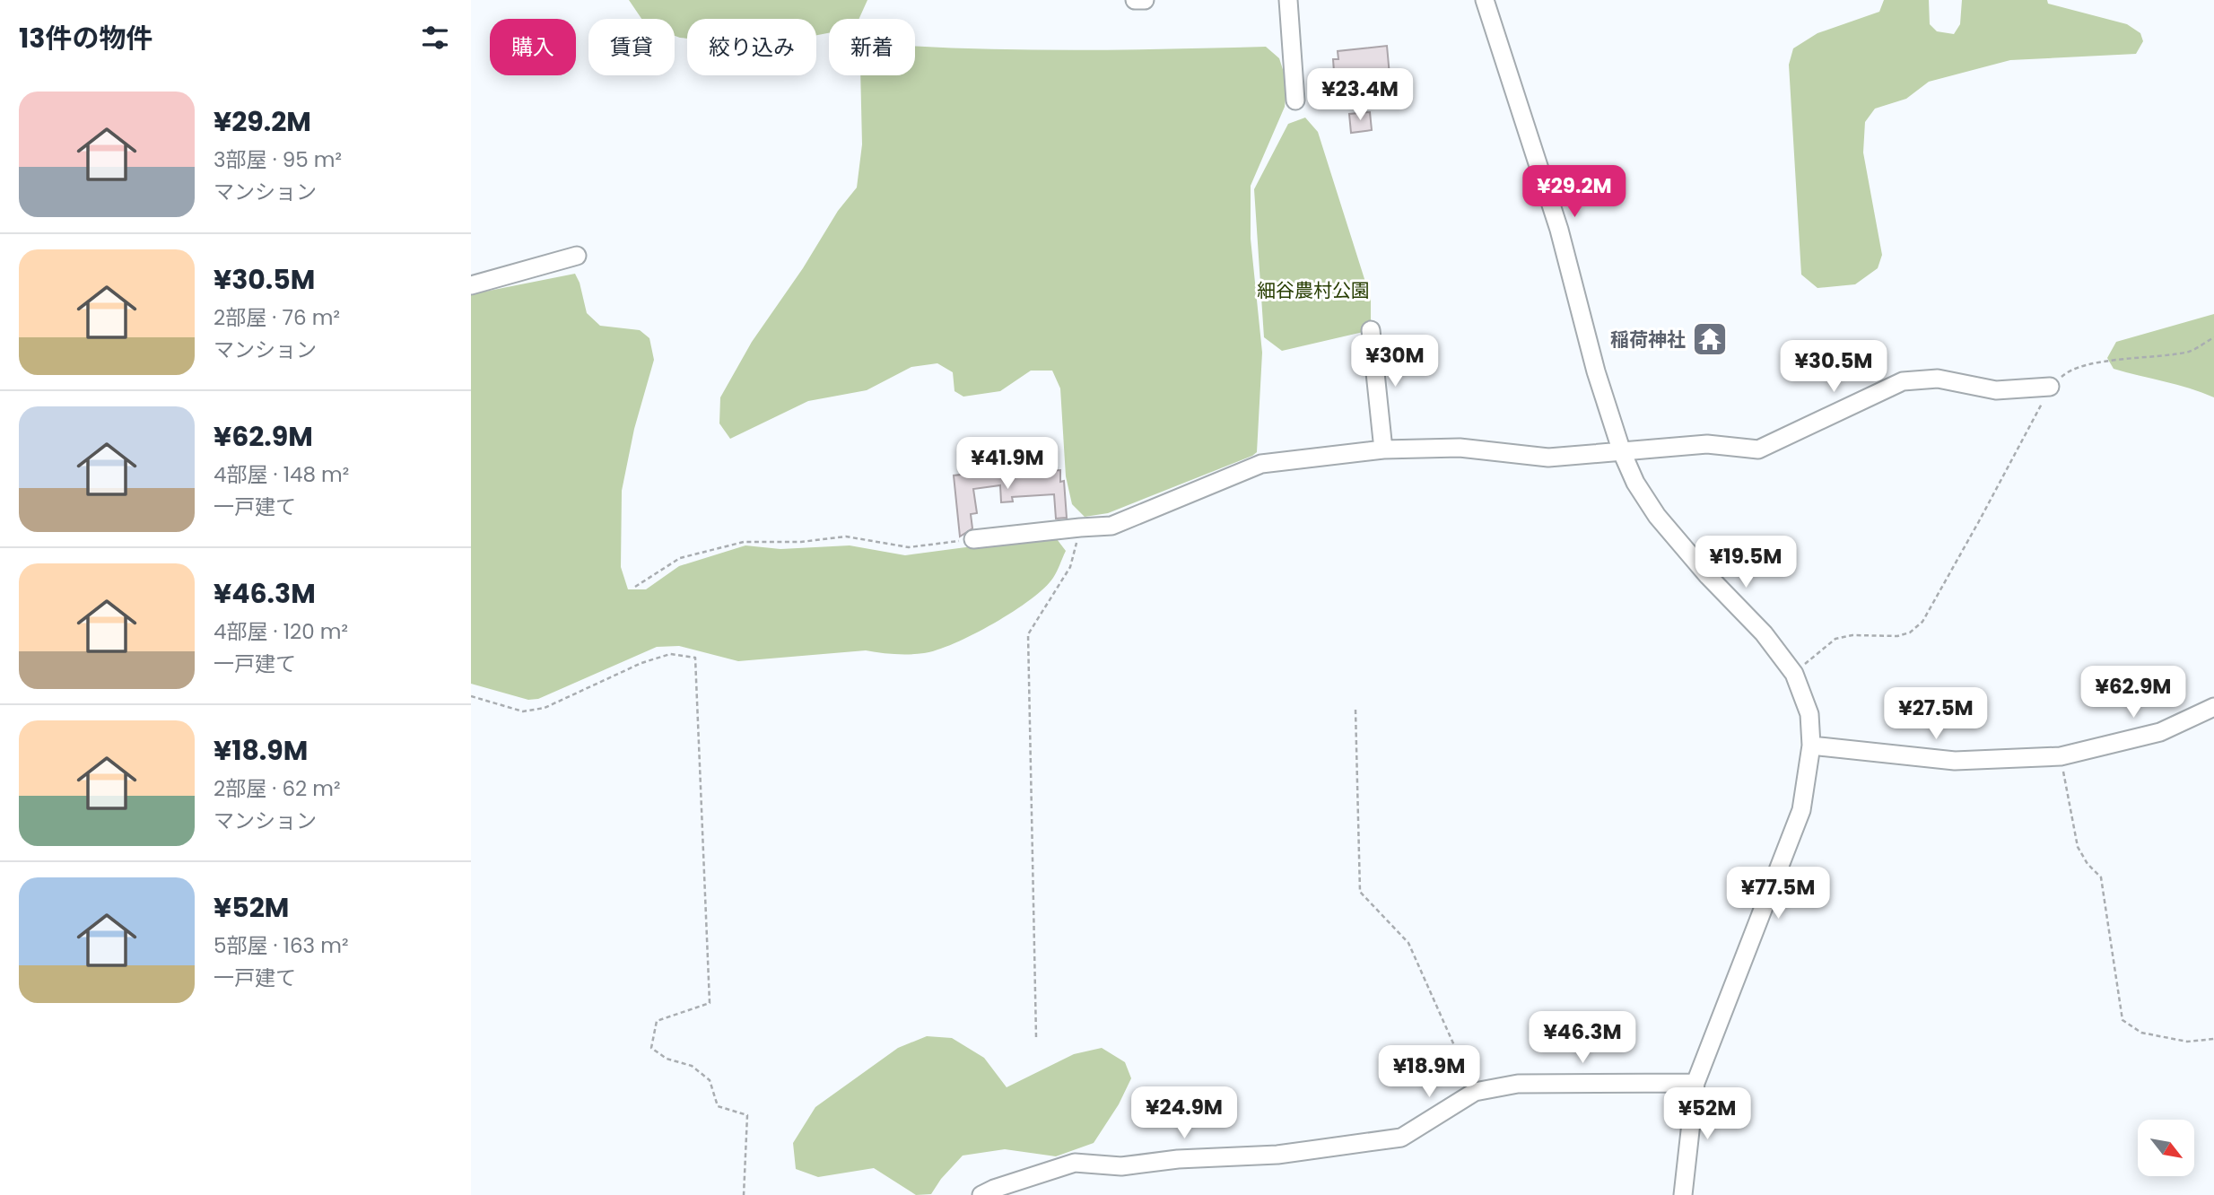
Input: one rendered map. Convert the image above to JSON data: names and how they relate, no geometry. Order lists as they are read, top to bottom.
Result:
{
  "parks": ["細谷農村公園"],
  "places": {
    "temple": ["稲荷神社"]
  },
  "north": "bottom right",
  "page": {
    "heading": "13件の物件",
    "chip": [
      "購入",
      "賃貸",
      "絞り込み",
      "新着"
    ],
    "price": [
      "¥23.4M",
      "¥29.2M",
      "¥30M",
      "¥30.5M",
      "¥41.9M",
      "¥19.5M",
      "¥62.9M",
      "¥27.5M",
      "¥77.5M",
      "¥46.3M",
      "¥18.9M",
      "¥24.9M",
      "¥52M"
    ],
    "list": [
      {
        "name": "¥29.2M",
        "note": "3部屋 · 95 m² · マンション"
      },
      {
        "name": "¥30.5M",
        "note": "2部屋 · 76 m² · マンション"
      },
      {
        "name": "¥62.9M",
        "note": "4部屋 · 148 m² · 一戸建て"
      },
      {
        "name": "¥46.3M",
        "note": "4部屋 · 120 m² · 一戸建て"
      },
      {
        "name": "¥18.9M",
        "note": "2部屋 · 62 m² · マンション"
      },
      {
        "name": "¥52M",
        "note": "5部屋 · 163 m² · 一戸建て"
      }
    ]
  }
}
